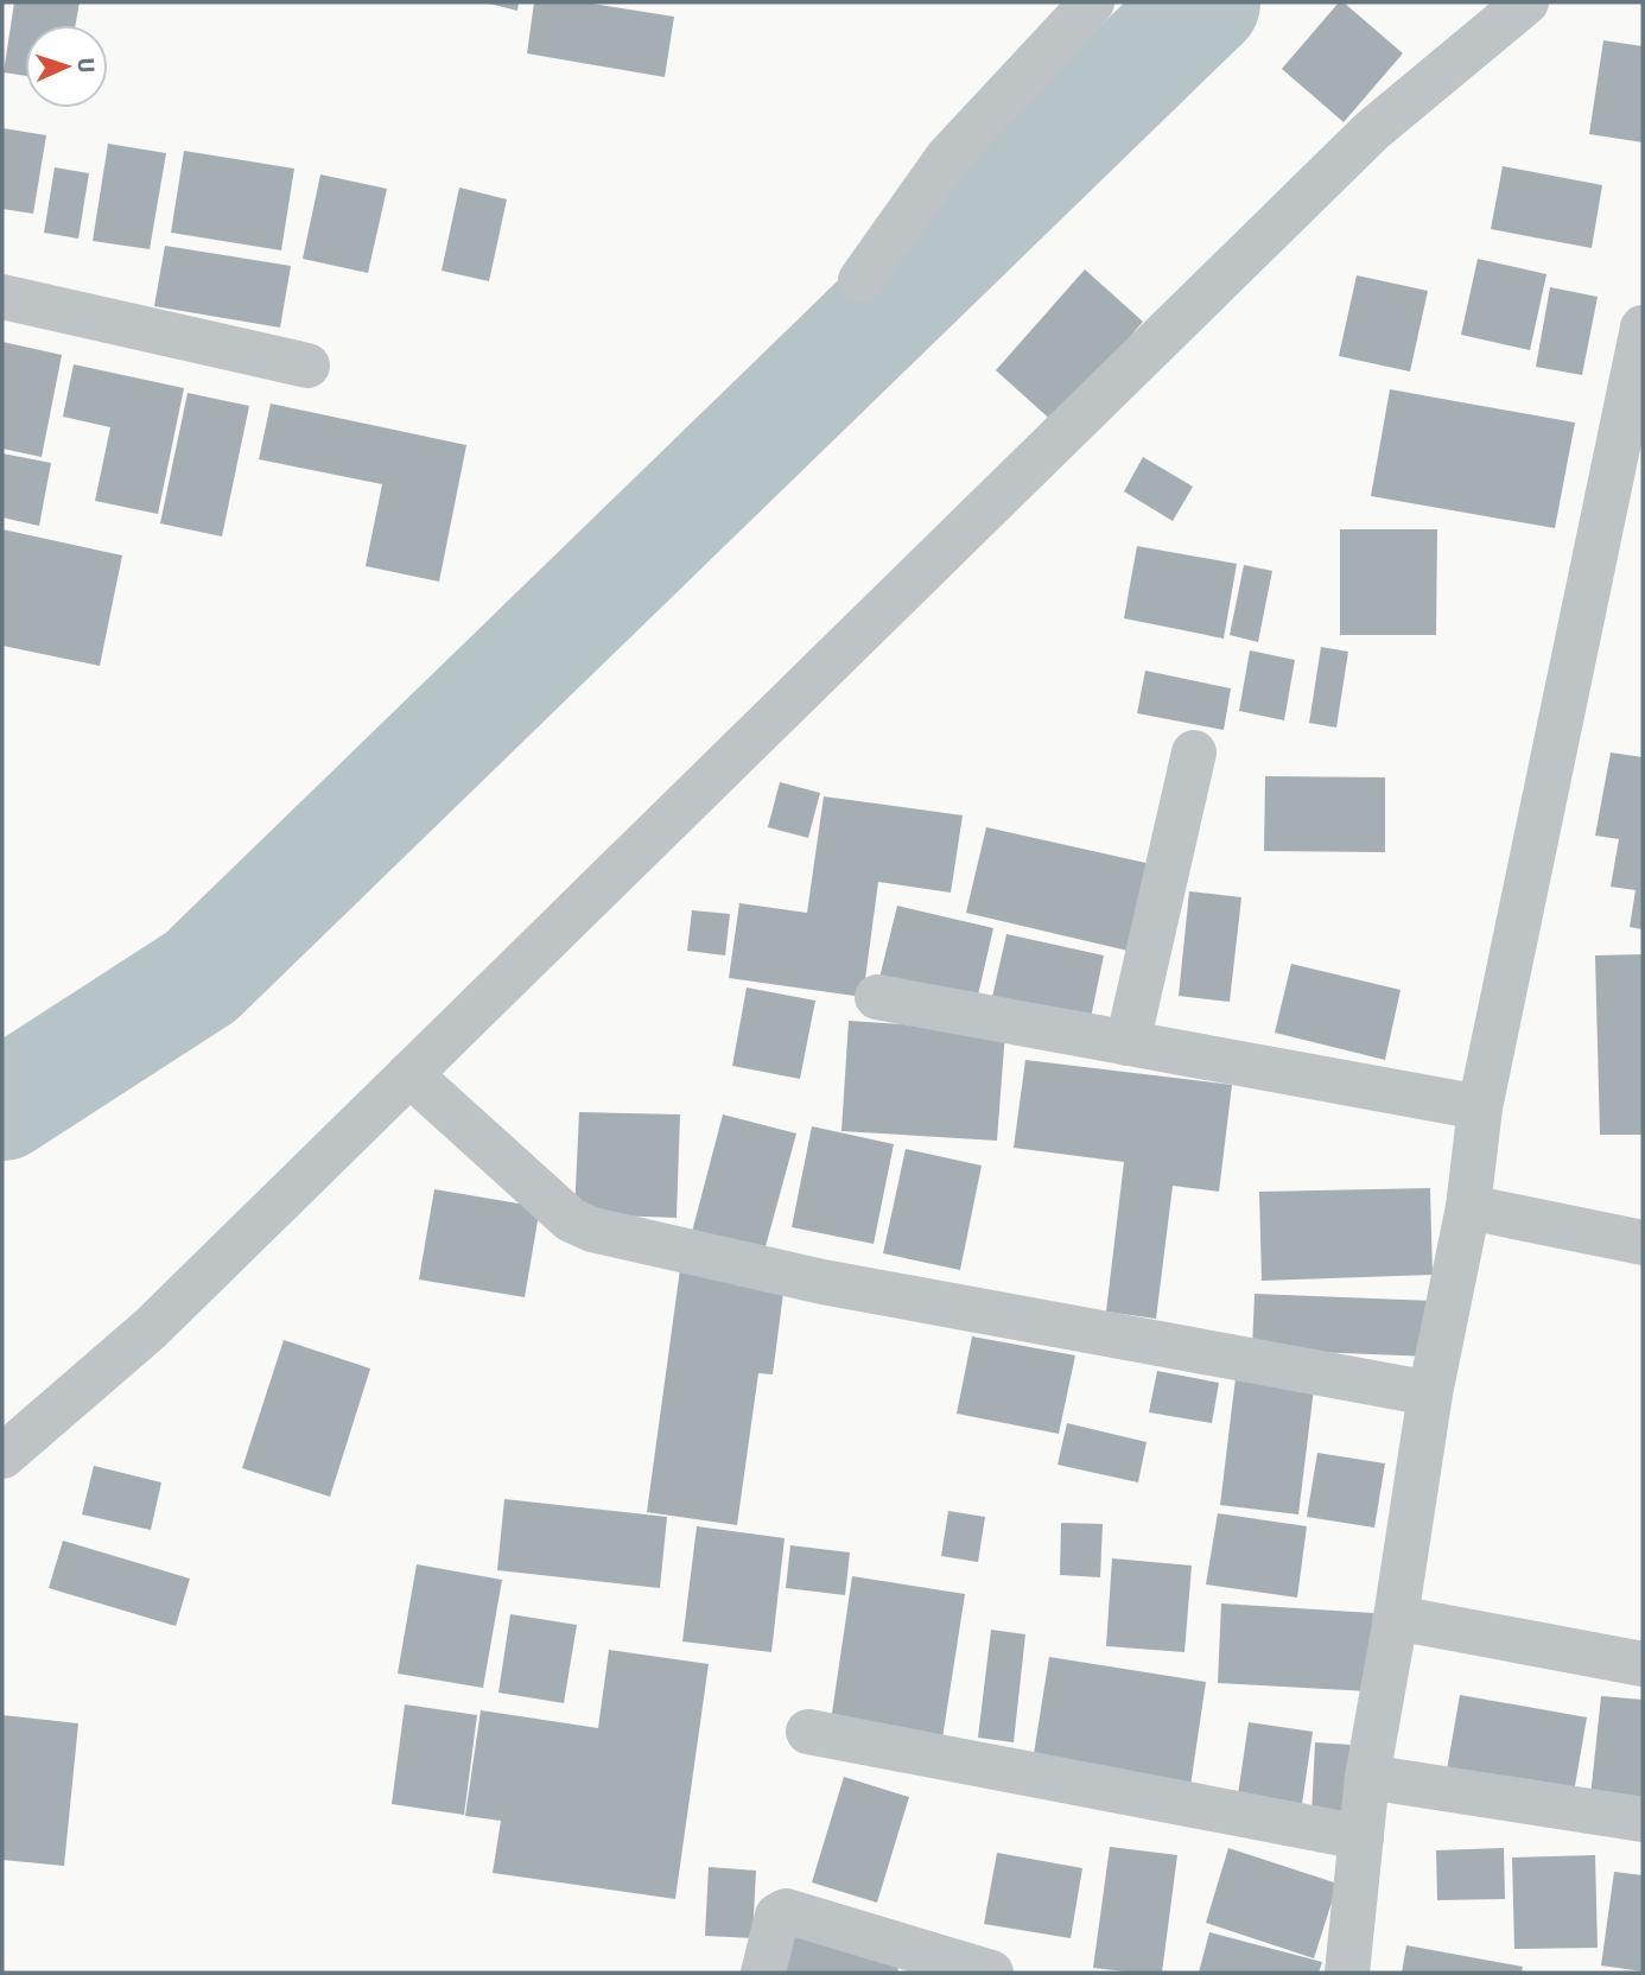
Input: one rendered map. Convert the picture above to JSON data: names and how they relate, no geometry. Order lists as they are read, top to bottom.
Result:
{
  "north": "right"
}
